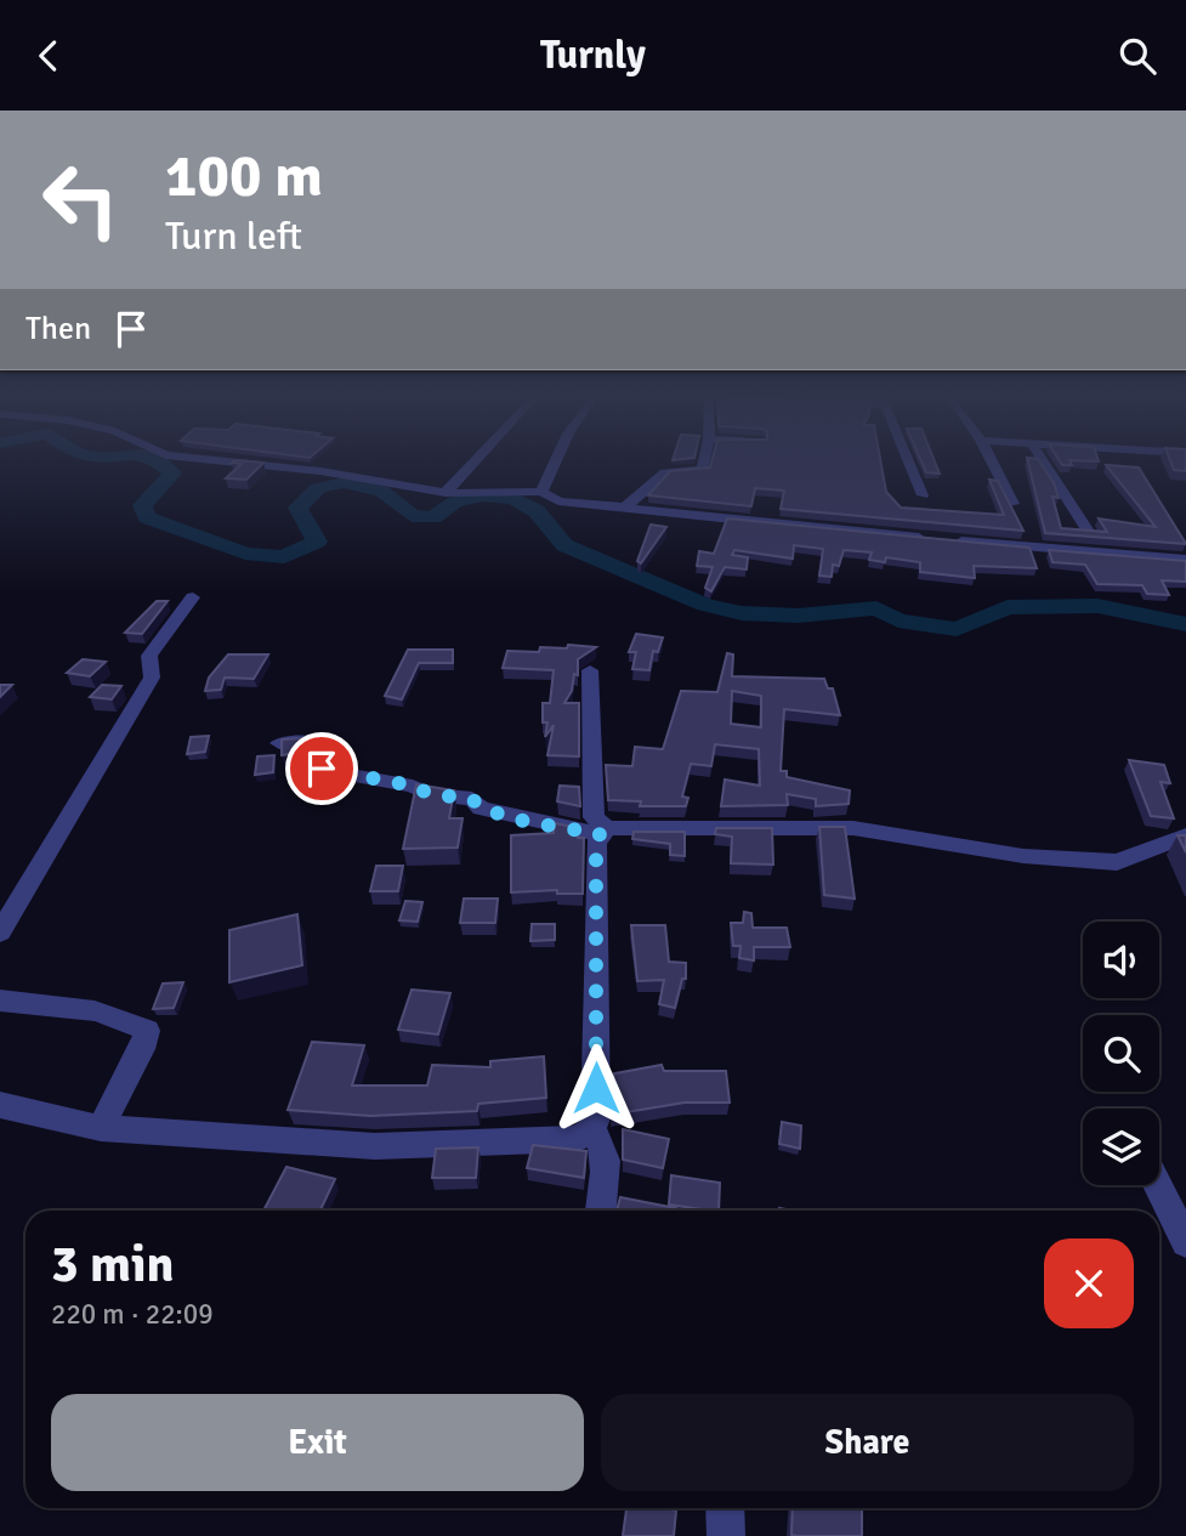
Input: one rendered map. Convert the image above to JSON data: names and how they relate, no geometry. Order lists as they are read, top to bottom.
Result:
{
  "page": {
    "header": "Turnly",
    "turn": ["100 m", "Turn left"],
    "then": "Then",
    "heading": ["3 min", "220 m · 22:09"],
    "buttons": ["Exit", "Share"]
  }
}
